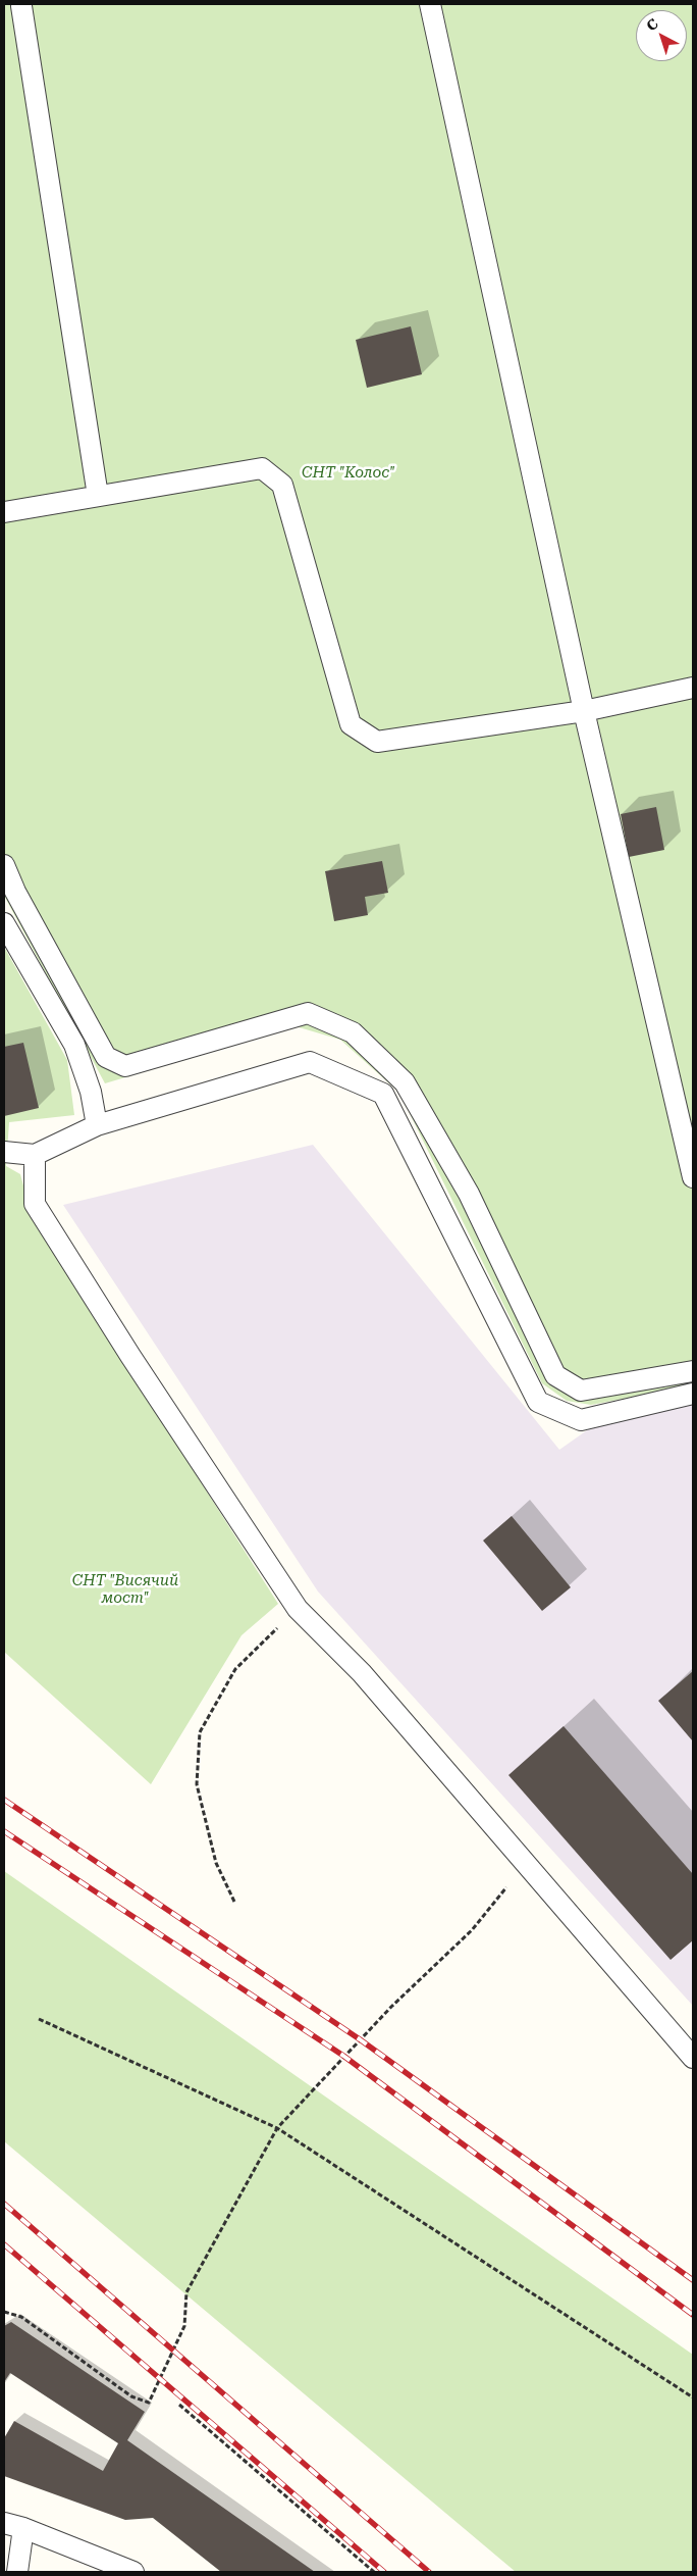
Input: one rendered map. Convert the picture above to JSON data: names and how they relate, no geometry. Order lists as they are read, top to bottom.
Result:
{
  "parks": ["СНТ \"Колос\"", "СНТ \"Висячий мост\""],
  "north": "top left"
}
